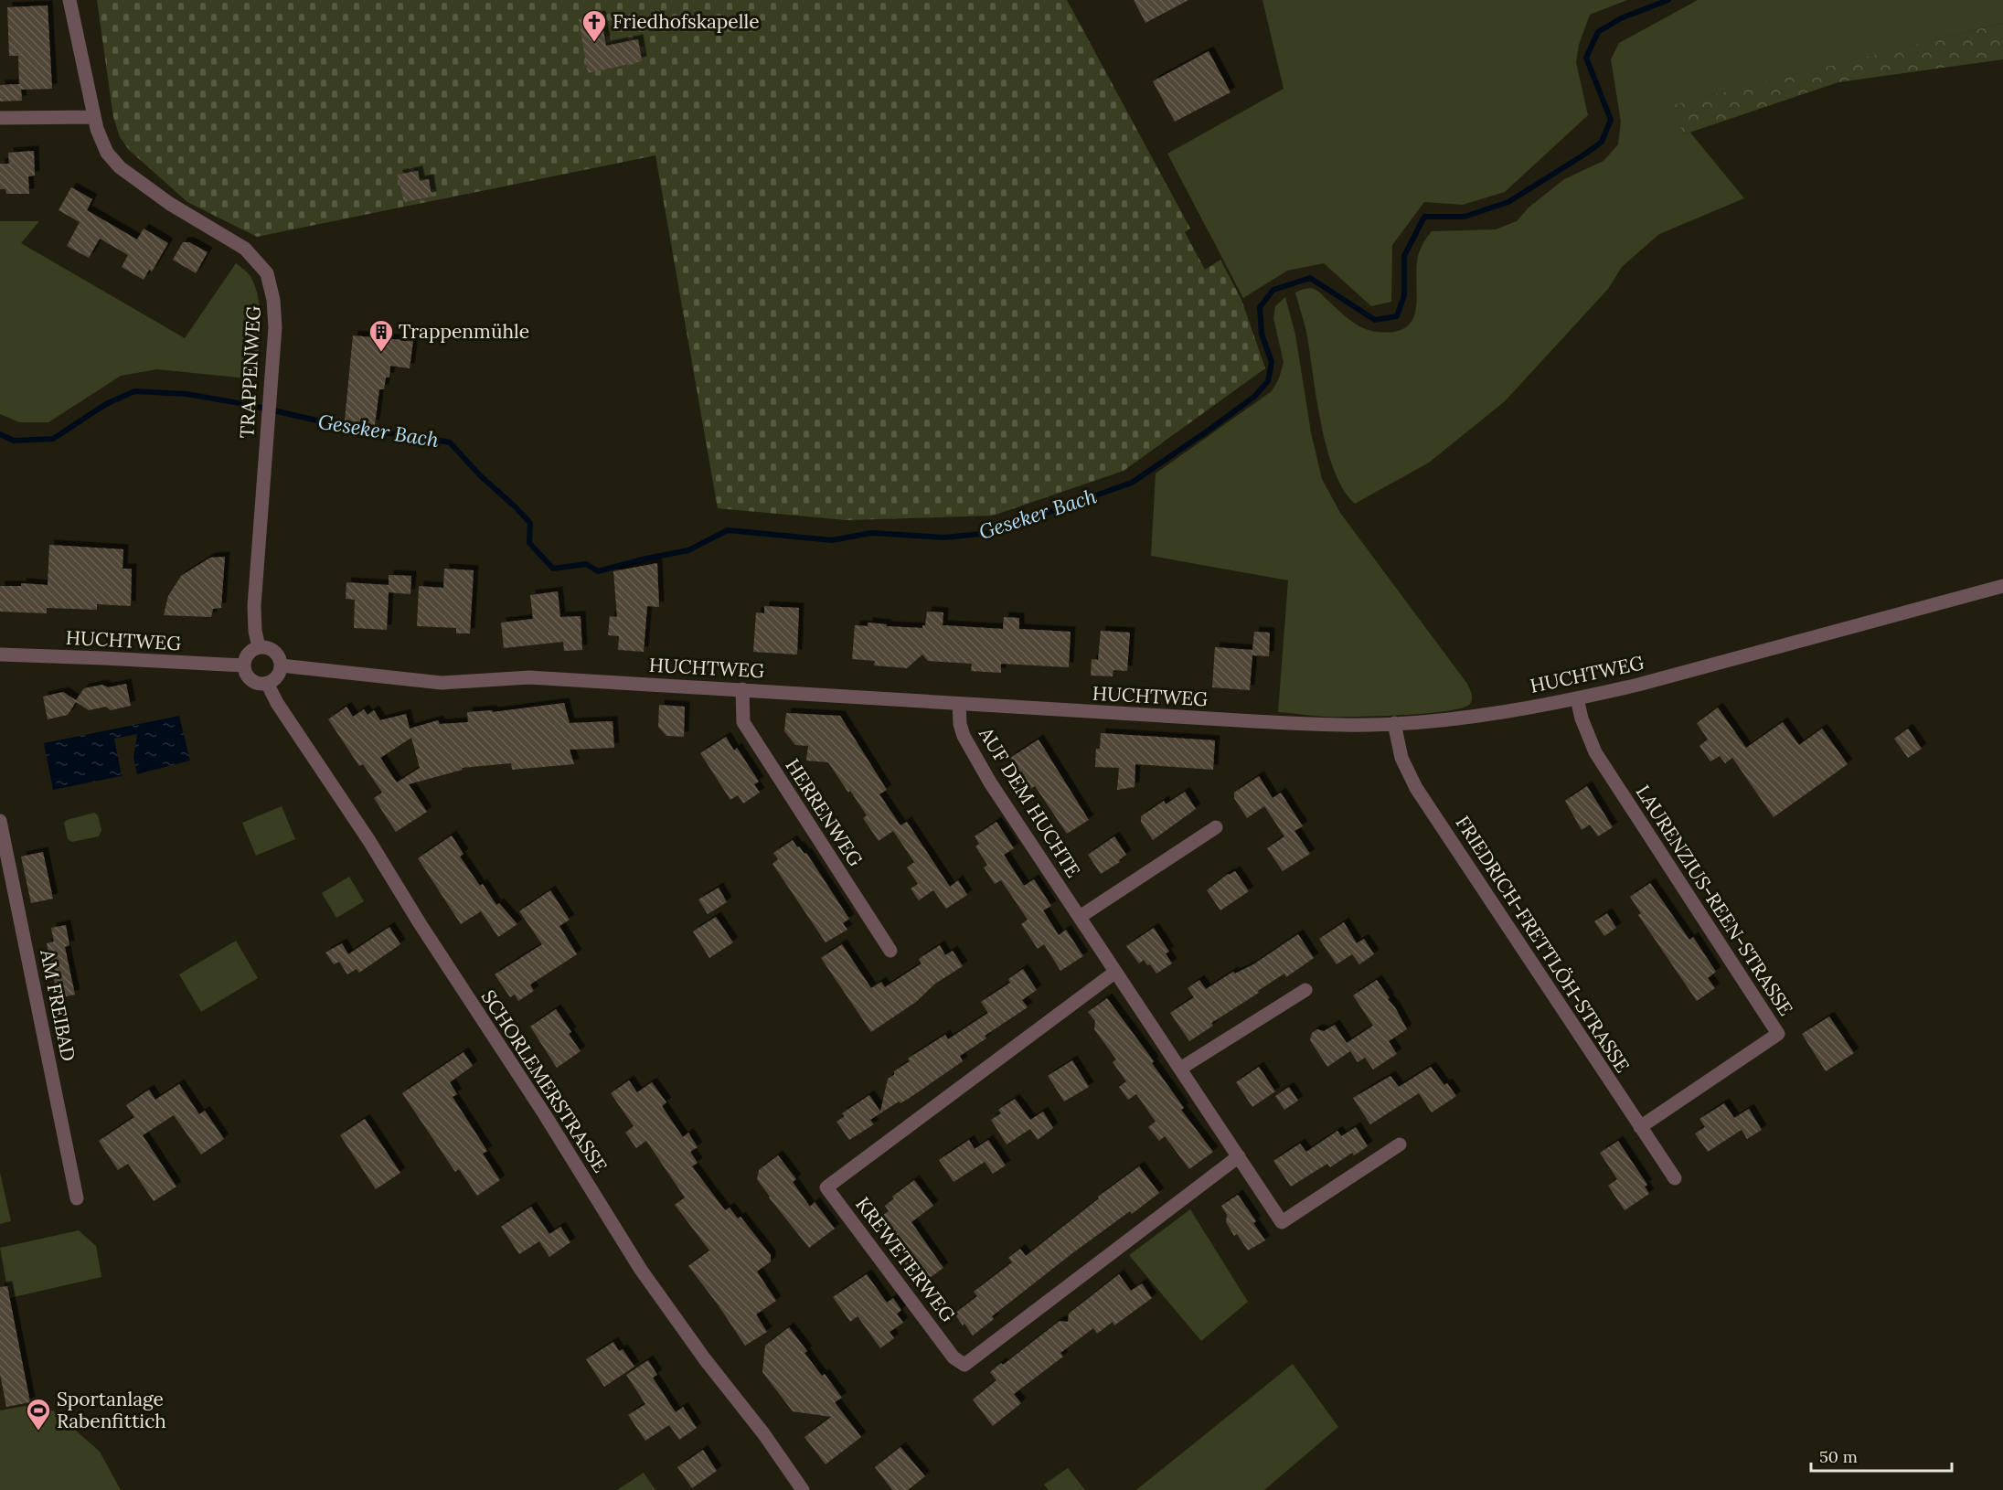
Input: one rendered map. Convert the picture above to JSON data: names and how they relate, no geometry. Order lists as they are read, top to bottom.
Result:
{
  "streets": {
    "street": [
      "TRAPPENWEG",
      "HUCHTWEG",
      "AUF DEM HUCHTE",
      "HERRENWEG",
      "LAURENZIUS-REEN-STRASSE",
      "FRIEDRICH-FRETTLÖH-STRASSE",
      "AM FREIBAD",
      "SCHORLEMERSTRASSE",
      "KREWETERWEG"
    ]
  },
  "crossings": [
    ["TRAPPENWEG", "HUCHTWEG"],
    ["TRAPPENWEG", "SCHORLEMERSTRASSE"],
    ["HUCHTWEG", "AUF DEM HUCHTE"],
    ["HUCHTWEG", "HERRENWEG"],
    ["HUCHTWEG", "LAURENZIUS-REEN-STRASSE"],
    ["HUCHTWEG", "FRIEDRICH-FRETTLÖH-STRASSE"],
    ["HUCHTWEG", "SCHORLEMERSTRASSE"],
    ["AUF DEM HUCHTE", "KREWETERWEG"],
    ["LAURENZIUS-REEN-STRASSE", "FRIEDRICH-FRETTLÖH-STRASSE"]
  ],
  "water": ["Geseker Bach"],
  "places": {
    "church": ["Friedhofskapelle"],
    "building": ["Trappenmühle"],
    "sports": ["Sportanlage Rabenfittich"]
  },
  "scale_bar": "50 m"
}
